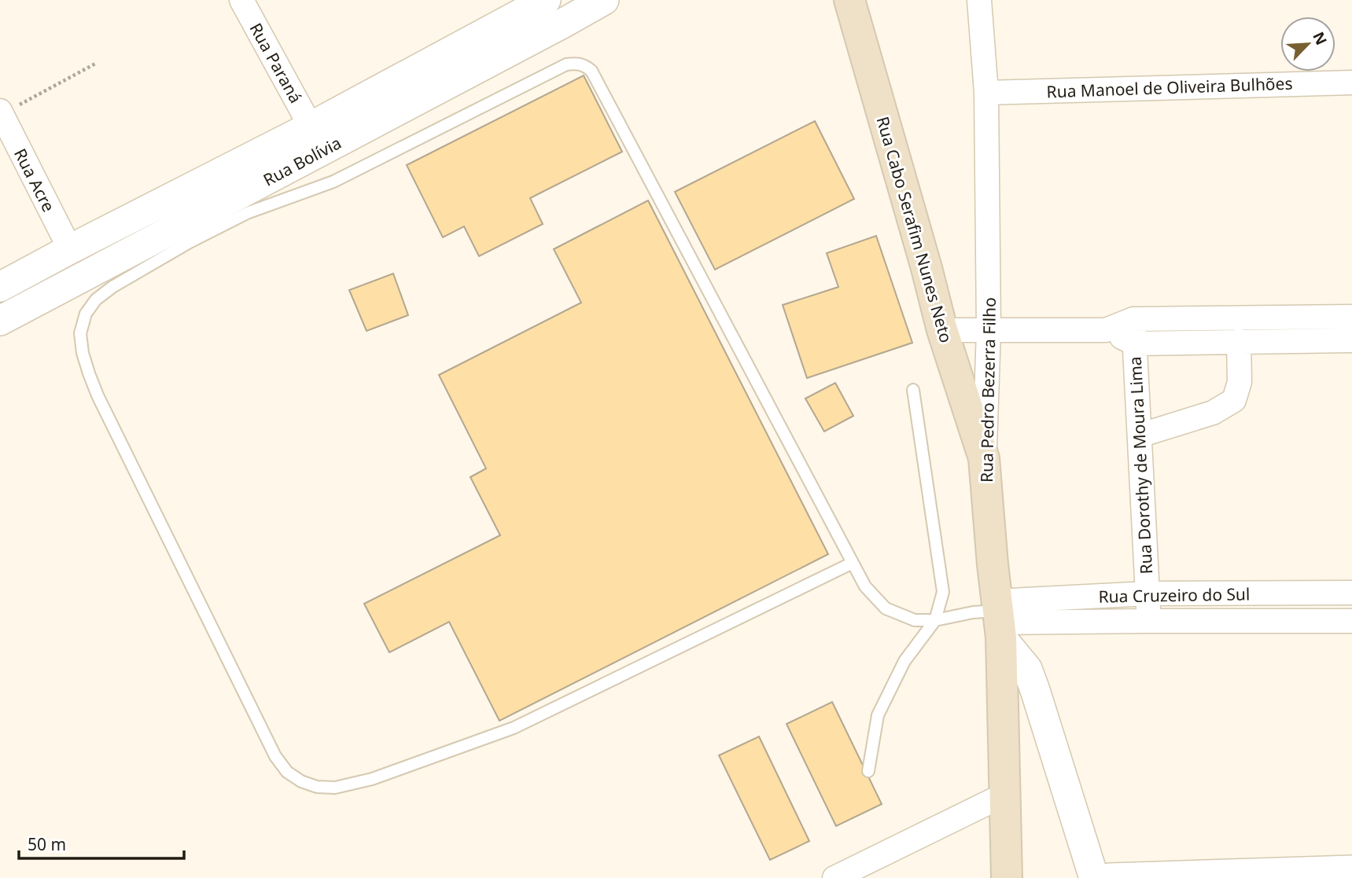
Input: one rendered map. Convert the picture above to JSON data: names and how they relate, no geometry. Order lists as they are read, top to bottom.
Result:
{
  "streets": {
    "main road": ["Rua Cabo Serafim Nunes Neto", "Rua Pedro Bezerra Filho"],
    "street": [
      "Rua Paraná",
      "Rua Manoel de Oliveira Bulhões",
      "Rua Bolívia",
      "Rua Acre",
      "Rua Dorothy de Moura Lima",
      "Rua Cruzeiro do Sul"
    ]
  },
  "crossings": [
    ["Rua Paraná", "Rua Bolívia"],
    ["Rua Manoel de Oliveira Bulhões", "Rua Pedro Bezerra Filho"],
    ["Rua Bolívia", "Rua Acre"],
    ["Rua Cabo Serafim Nunes Neto", "Rua Pedro Bezerra Filho"],
    ["Rua Cabo Serafim Nunes Neto", "Rua Dorothy de Moura Lima"],
    ["Rua Pedro Bezerra Filho", "Rua Dorothy de Moura Lima"],
    ["Rua Pedro Bezerra Filho", "Rua Cruzeiro do Sul"],
    ["Rua Dorothy de Moura Lima", "Rua Cruzeiro do Sul"]
  ],
  "scale_bar": "50 m",
  "north": "top right"
}
